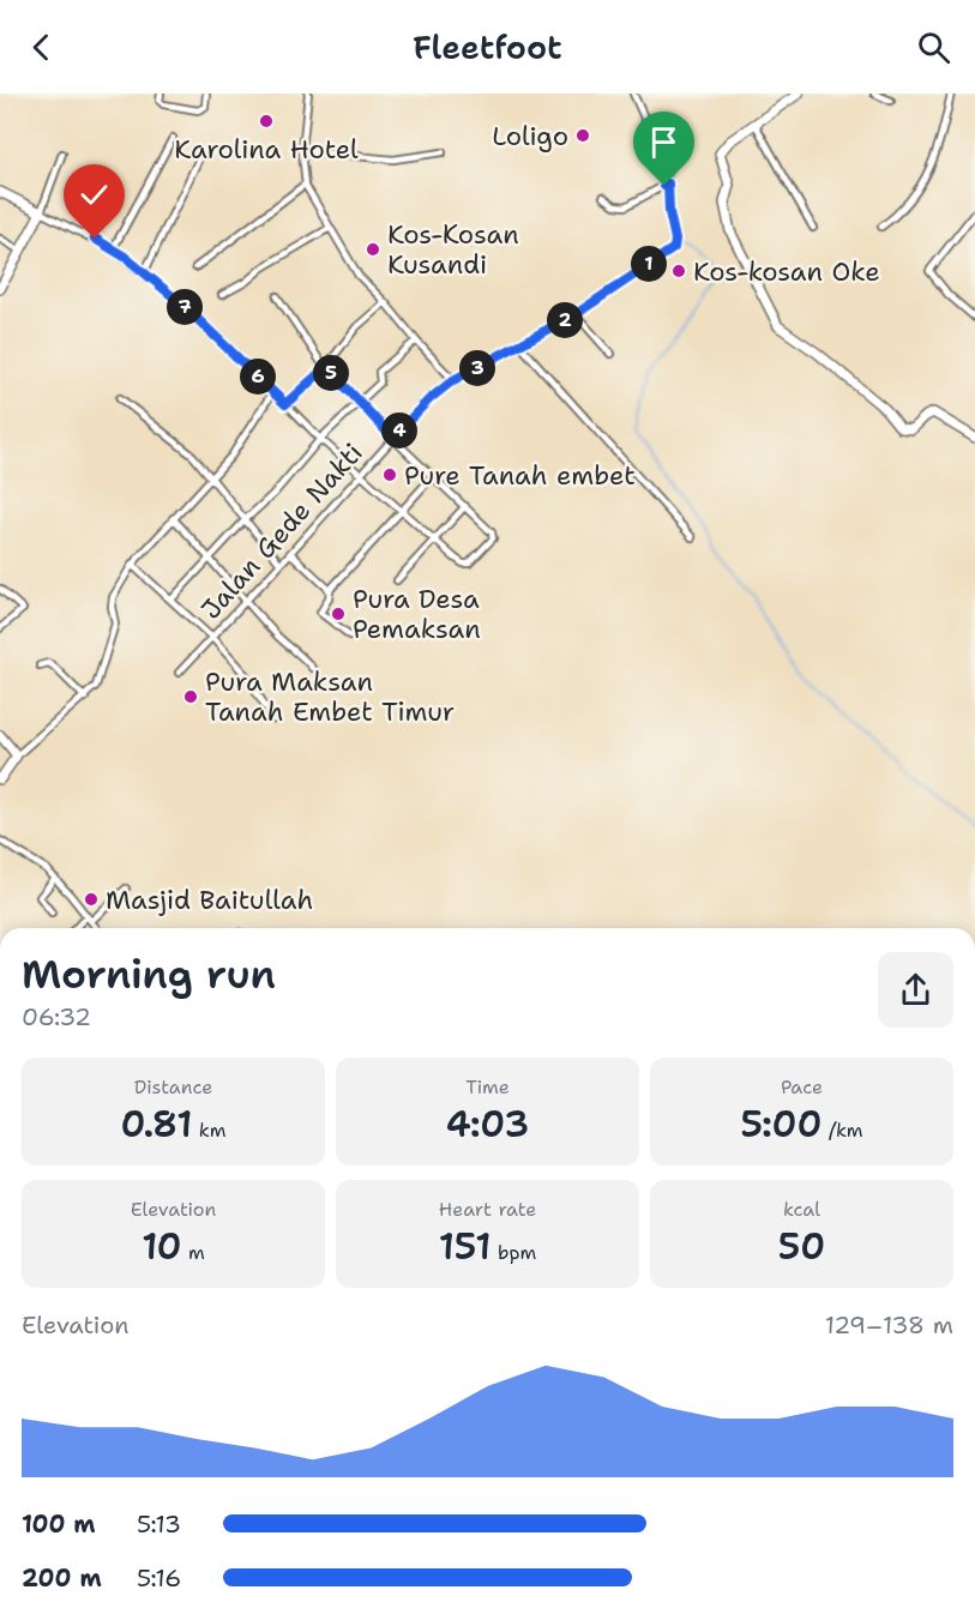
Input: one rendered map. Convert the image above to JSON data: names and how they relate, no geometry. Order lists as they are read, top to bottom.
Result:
{
  "streets": {
    "street": ["Jalan Gede Nakti"]
  },
  "places": [
    "Karolina Hotel",
    "Loligo",
    "Kos-Kosan Kusandi",
    "Kos-kosan Oke",
    "Pure Tanah embet",
    "Pura Desa Pemaksan",
    "Pura Maksan Tanah Embet Timur",
    "Masjid Baitullah"
  ],
  "page": {
    "header": "Fleetfoot",
    "pins": [
      "1",
      "7",
      "2",
      "3",
      "5",
      "6",
      "4"
    ],
    "heading": ["Morning run", "06:32"],
    "stats": [
      ["Distance", "0.81 km"],
      ["Time", "4:03"],
      ["Pace", "5:00 /km"],
      ["Elevation", "10 m"],
      ["Heart rate", "151 bpm"],
      ["kcal", "50"]
    ],
    "chart": ["Elevation", "129–138 m"],
    "list": [
      {
        "name": "100 m",
        "note": "5:13"
      },
      {
        "name": "200 m",
        "note": "5:16"
      }
    ]
  }
}
